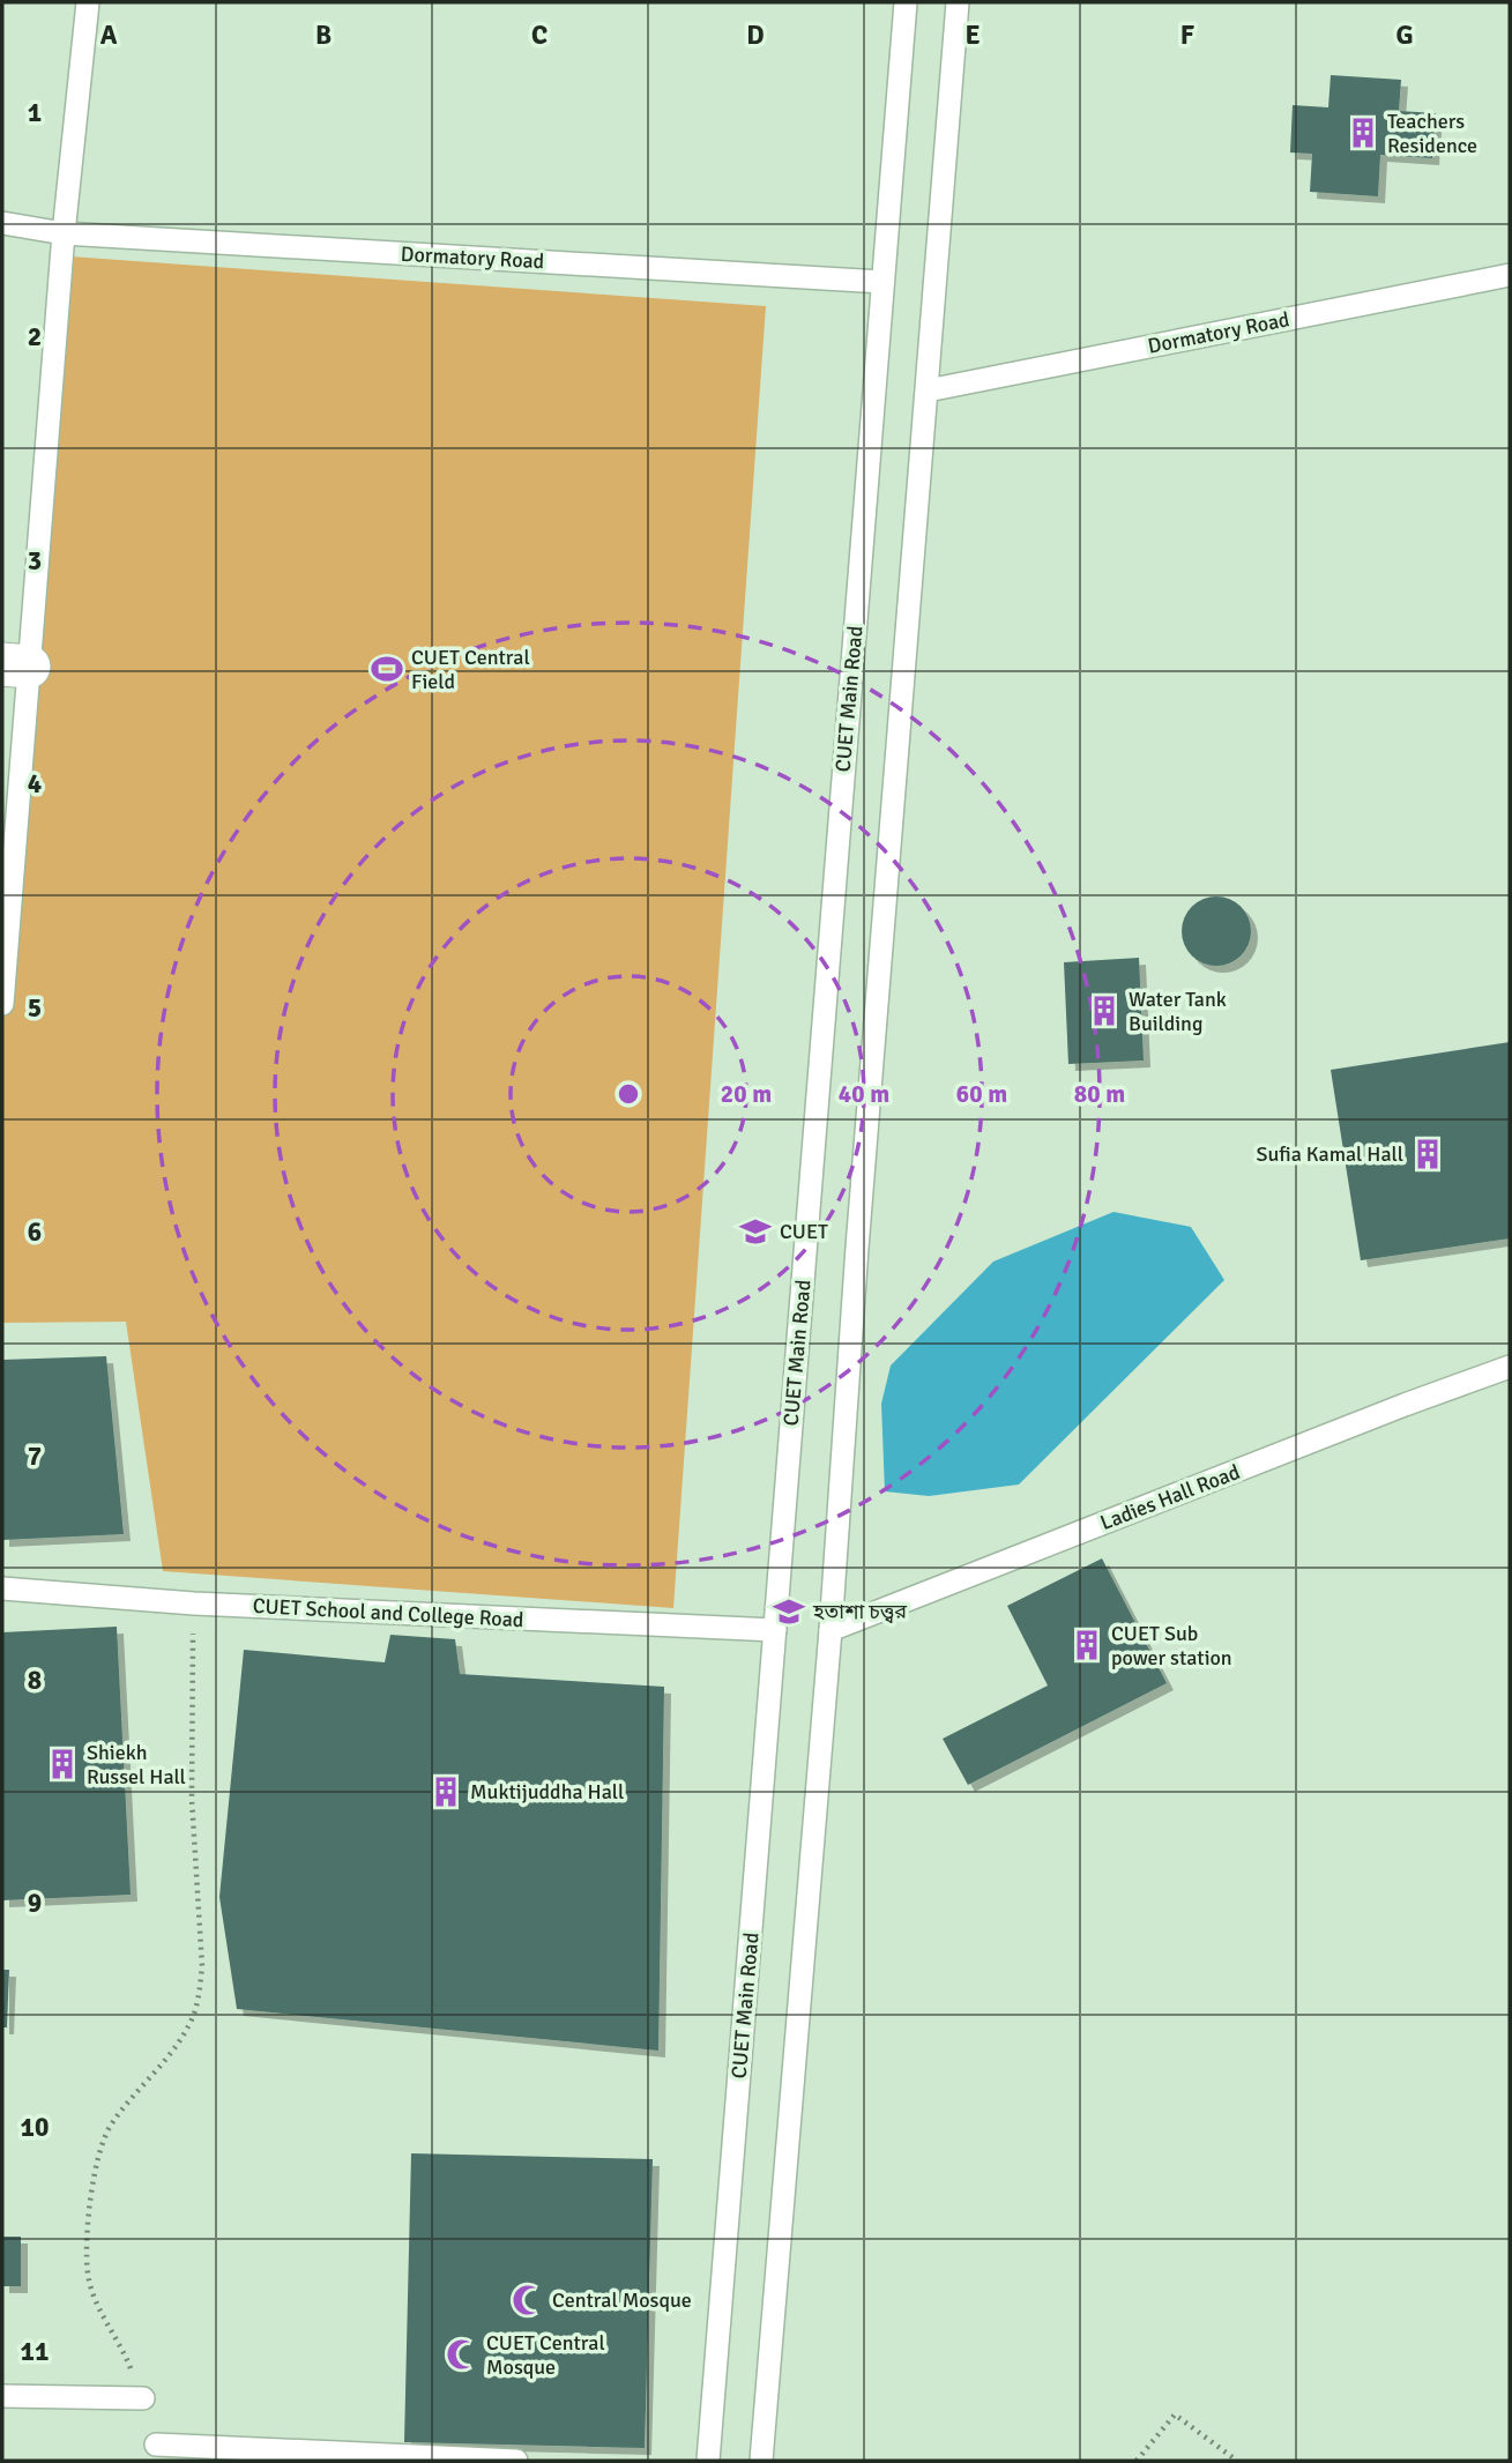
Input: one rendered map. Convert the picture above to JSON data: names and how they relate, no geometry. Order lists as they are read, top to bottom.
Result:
{
  "streets": {
    "lane": [
      "Dormatory Road",
      "CUET Main Road",
      "Ladies Hall Road",
      "CUET School and College Road"
    ]
  },
  "crossings": [
    ["Dormatory Road", "CUET Main Road"],
    ["CUET Main Road", "CUET School and College Road"]
  ],
  "places": {
    "building": [
      "Teachers Residence",
      "Water Tank Building",
      "Sufia Kamal Hall",
      "CUET Sub power station",
      "Shiekh Russel Hall",
      "Muktijuddha Hall"
    ],
    "sports": ["CUET Central Field"],
    "school or university": ["CUET", "হতাশা চত্ত্বর"],
    "mosque": ["Central Mosque", "CUET Central Mosque"]
  },
  "grid": {
    "columns": [
      "A",
      "B",
      "C",
      "D",
      "E",
      "F",
      "G"
    ],
    "rows": [
      "1",
      "2",
      "3",
      "4",
      "5",
      "6",
      "7",
      "8",
      "9",
      "10",
      "11"
    ]
  },
  "rings": [
    "20 m",
    "40 m",
    "60 m",
    "80 m"
  ]
}
